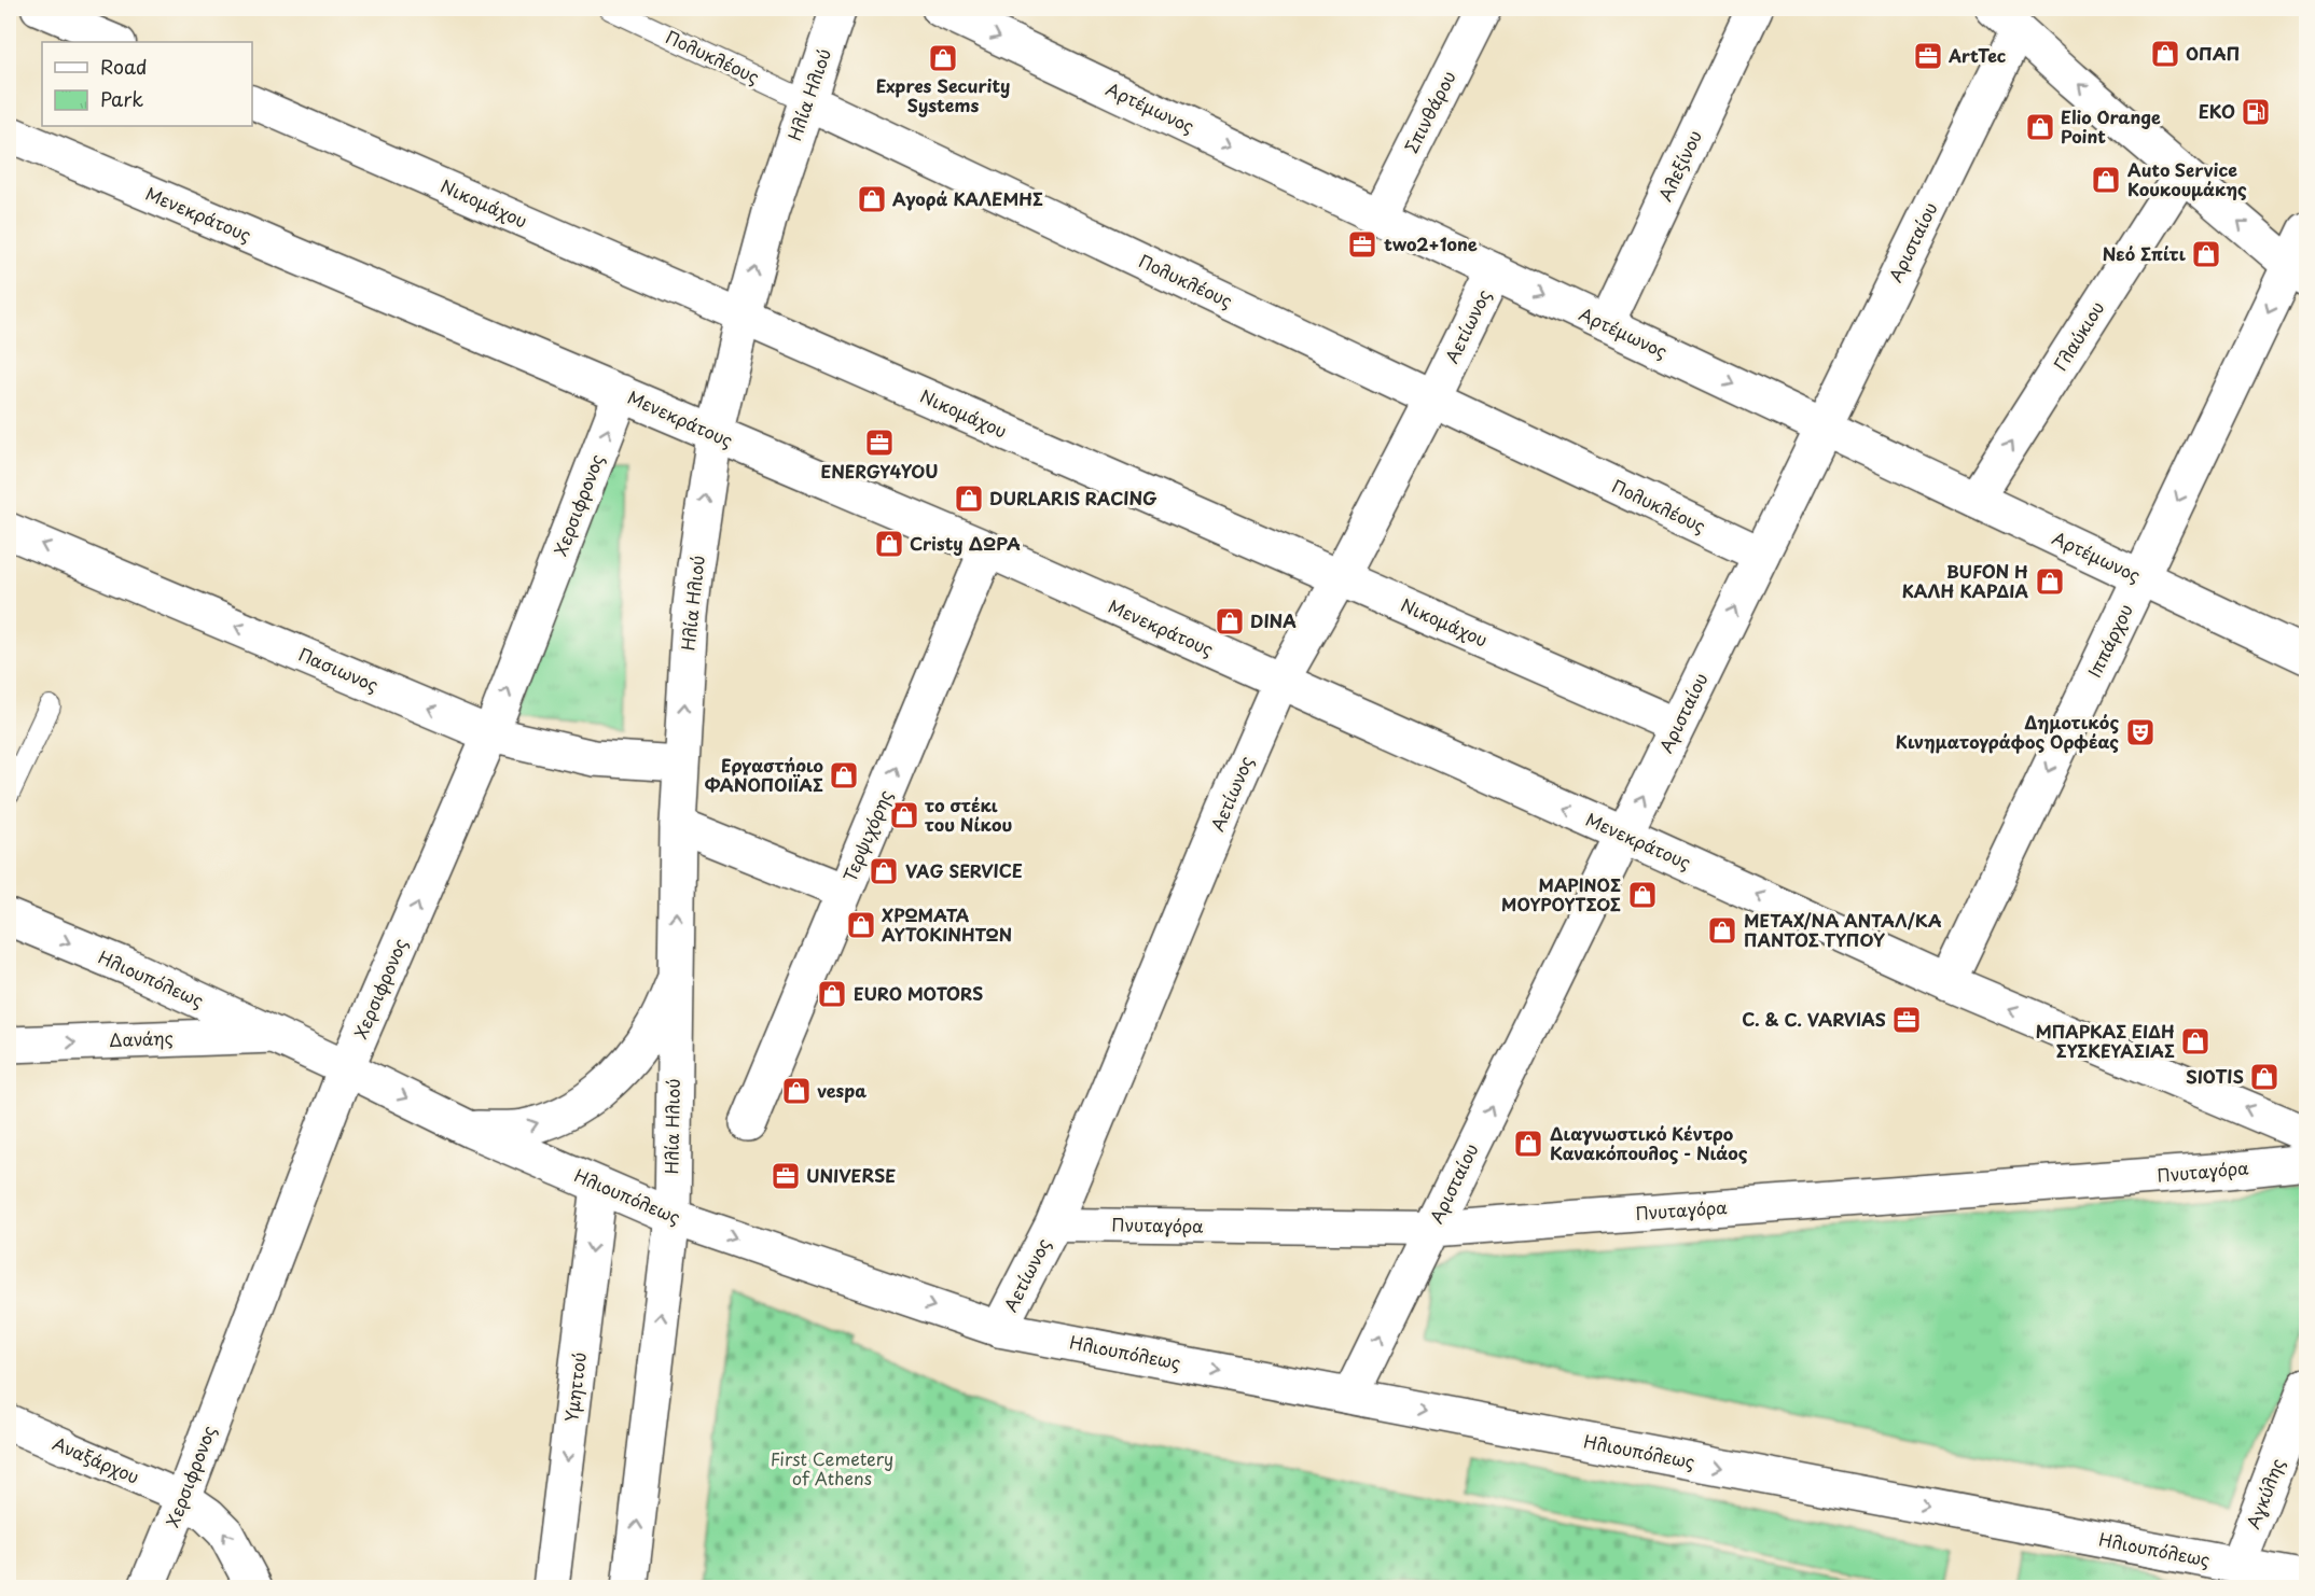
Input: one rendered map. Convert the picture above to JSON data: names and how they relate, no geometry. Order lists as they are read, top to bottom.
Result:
{
  "streets": {
    "street": [
      "Πολυκλέους",
      "Ηλία Ηλιού",
      "Αρτέμωνος",
      "Σπινθάρου",
      "Αλεξίνου",
      "Νικομάχου",
      "Μενεκράτους",
      "Αρισταίου",
      "Αετίωνος",
      "Γλαύκιου",
      "Χερσιφρονος",
      "Ιππάρχου",
      "Πασιωνος",
      "Τερψιχόρης",
      "Ηλιουπόλεως",
      "Δανάης",
      "Πνυταγόρα",
      "Υμηττού",
      "Αναξάρχου",
      "Αγκύλης"
    ]
  },
  "crossings": [
    ["Πολυκλέους", "Ηλία Ηλιού"],
    ["Πολυκλέους", "Αρισταίου"],
    ["Πολυκλέους", "Αετίωνος"],
    ["Ηλία Ηλιού", "Νικομάχου"],
    ["Ηλία Ηλιού", "Μενεκράτους"],
    ["Ηλία Ηλιού", "Πασιωνος"],
    ["Ηλία Ηλιού", "Ηλιουπόλεως"],
    ["Αρτέμωνος", "Σπινθάρου"],
    ["Αρτέμωνος", "Αλεξίνου"],
    ["Αρτέμωνος", "Αρισταίου"],
    ["Αρτέμωνος", "Αετίωνος"],
    ["Αρτέμωνος", "Γλαύκιου"],
    ["Αρτέμωνος", "Ιππάρχου"],
    ["Νικομάχου", "Αρισταίου"],
    ["Νικομάχου", "Αετίωνος"],
    ["Μενεκράτους", "Αρισταίου"],
    ["Μενεκράτους", "Αετίωνος"],
    ["Μενεκράτους", "Χερσιφρονος"],
    ["Μενεκράτους", "Ιππάρχου"],
    ["Μενεκράτους", "Τερψιχόρης"],
    ["Αρισταίου", "Ηλιουπόλεως"],
    ["Αρισταίου", "Πνυταγόρα"],
    ["Αετίωνος", "Ηλιουπόλεως"],
    ["Αετίωνος", "Πνυταγόρα"],
    ["Χερσιφρονος", "Πασιωνος"],
    ["Χερσιφρονος", "Ηλιουπόλεως"],
    ["Χερσιφρονος", "Αναξάρχου"],
    ["Ηλιουπόλεως", "Δανάης"],
    ["Ηλιουπόλεως", "Υμηττού"],
    ["Ηλιουπόλεως", "Αγκύλης"]
  ],
  "one_way": [
    "Ηλία Ηλιού",
    "Αρτέμωνος",
    "Μενεκράτους",
    "Αρισταίου",
    "Γλαύκιου",
    "Χερσιφρονος",
    "Ιππάρχου",
    "Πασιωνος",
    "Τερψιχόρης",
    "Ηλιουπόλεως",
    "Δανάης"
  ],
  "parks": ["First Cemetery of Athens"],
  "places": {
    "shop": [
      "ΟΠΑΠ",
      "Expres Security Systems",
      "Elio Orange Point",
      "Auto Service Κουκουμάκης",
      "Αγορά ΚΑΛΕΜΗΣ",
      "Νεό Σπίτι",
      "DURLARIS RACING",
      "Cristy ΔΩΡΑ",
      "BUFON Η ΚΑΛΗ ΚΑΡΔΙΑ",
      "DINA",
      "Εργαστήριο ΦΑΝΟΠΟΙΪΑΣ",
      "το στέκι του Νίκου",
      "VAG SERVICE",
      "ΜΑΡΙΝΟΣ ΜΟΥΡΟΥΤΣΟΣ",
      "ΧΡΩΜΑΤΑ ΑΥΤΟΚΙΝΗΤΩΝ",
      "ΜΕΤΑΧ/ΝΑ ΑΝΤΑΛ/ΚΑ ΠΑΝΤΟΣ ΤΥΠΟΥ",
      "EURO MOTORS",
      "ΜΠΑΡΚΑΣ ΕΙΔΗ ΣΥΣΚΕΥΑΣΙΑΣ",
      "SIOTIS",
      "vespa",
      "Διαγνωστικό Κέντρο Κανακόπουλος - Νιάος"
    ],
    "office": [
      "ArtTec",
      "two2+1one",
      "ENERGY4YOU",
      "C. & C. VARVIAS",
      "UNIVERSE"
    ],
    "fuel station": ["EKO"],
    "theatre": ["Δημοτικός Κινηματογράφος Ορφέας"]
  },
  "legend": ["Road", "Park"]
}
